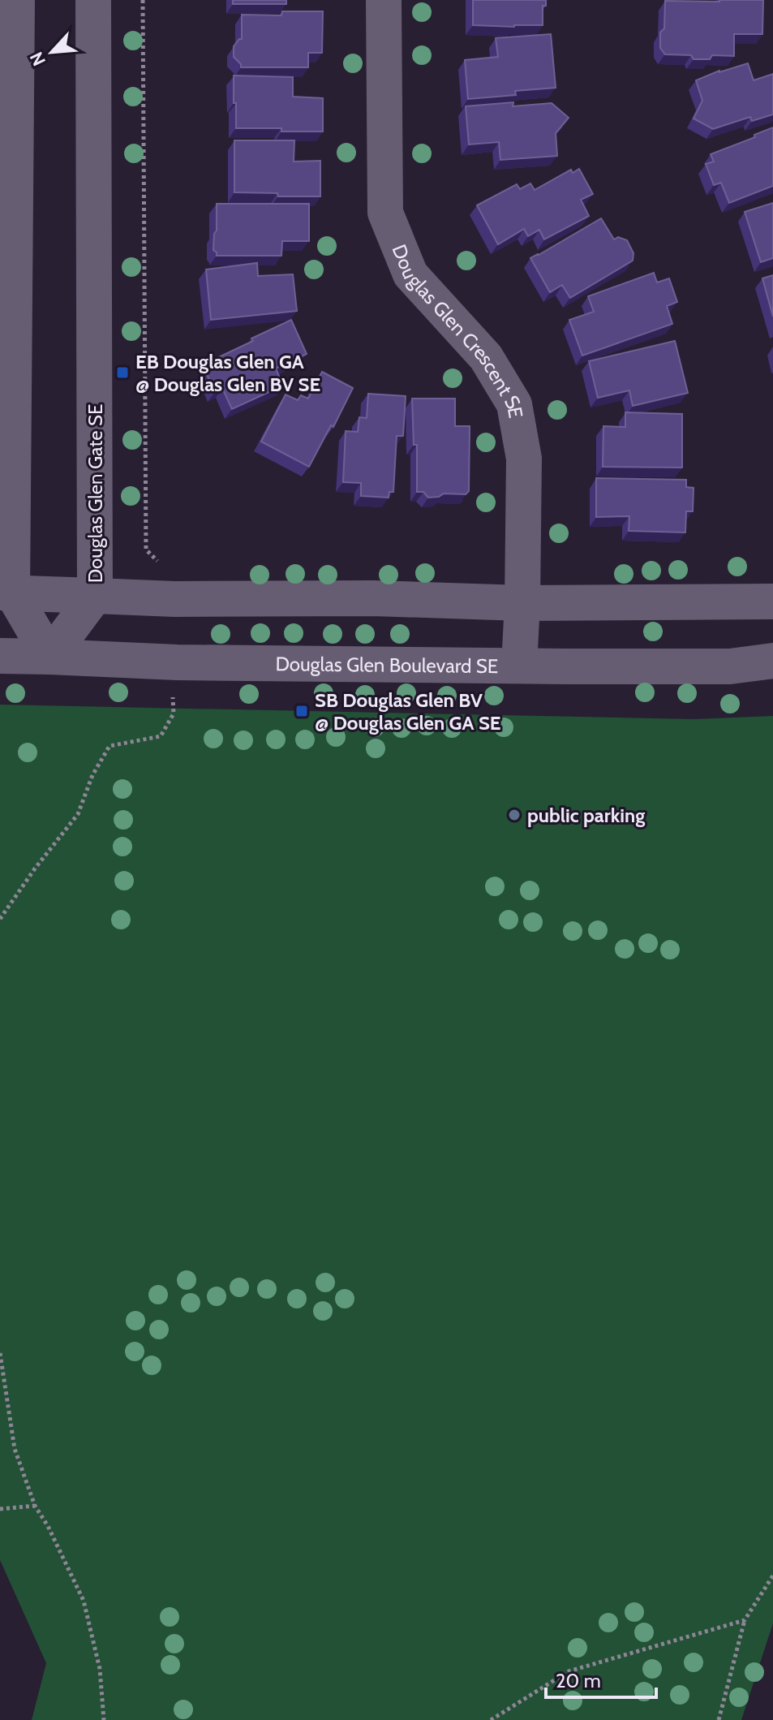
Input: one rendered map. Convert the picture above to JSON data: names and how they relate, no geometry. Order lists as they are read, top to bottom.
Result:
{
  "streets": {
    "street": ["Douglas Glen Crescent SE", "Douglas Glen Gate SE", "Douglas Glen Boulevard SE"]
  },
  "crossings": [
    ["Douglas Glen Crescent SE", "Douglas Glen Boulevard SE"],
    ["Douglas Glen Gate SE", "Douglas Glen Boulevard SE"]
  ],
  "places": {
    "transit": ["EB Douglas Glen GA @ Douglas Glen BV SE", "SB Douglas Glen BV @ Douglas Glen GA SE"],
    "other": ["public parking"]
  },
  "scale_bar": "20 m",
  "north": "bottom left"
}
